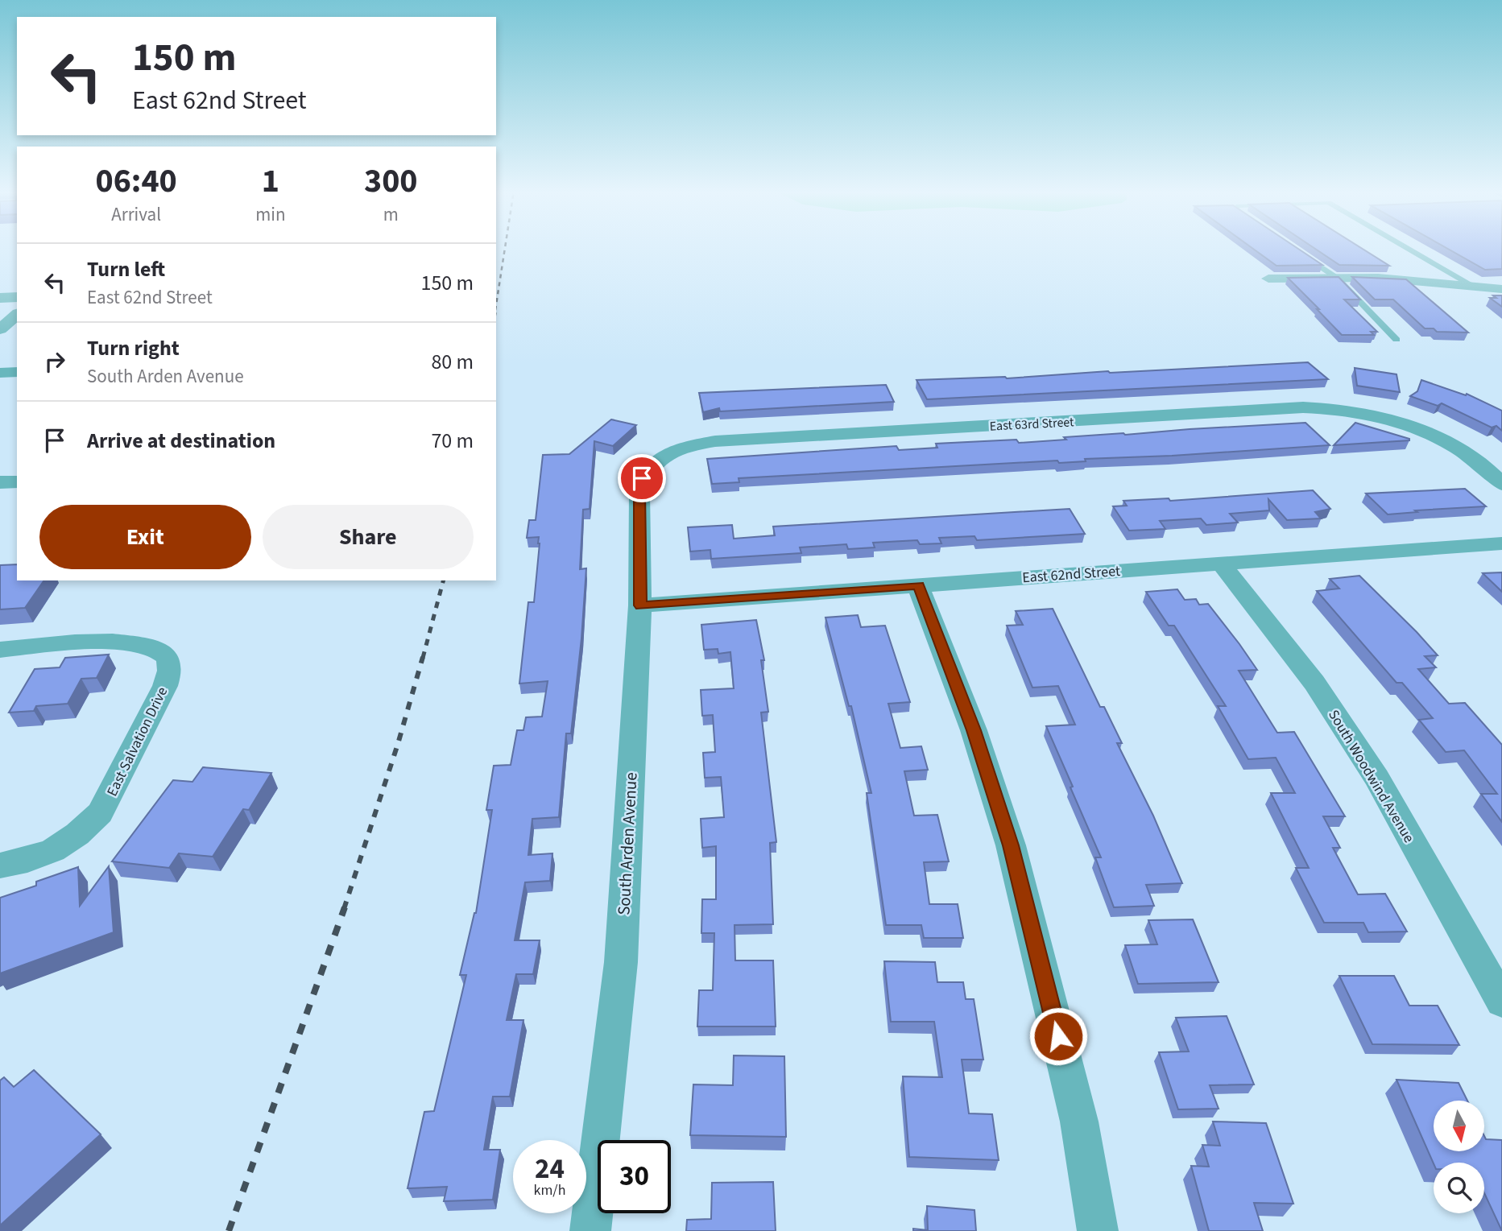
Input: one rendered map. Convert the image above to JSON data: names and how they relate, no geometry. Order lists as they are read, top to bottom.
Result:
{
  "streets": {
    "street": [
      "East 63rd Street",
      "East 62nd Street",
      "East Salvation Drive",
      "South Woodwind Avenue",
      "South Arden Avenue"
    ]
  },
  "crossings": [
    ["East 63rd Street", "South Arden Avenue"],
    ["East 62nd Street", "South Woodwind Avenue"],
    ["East 62nd Street", "South Arden Avenue"]
  ],
  "north": "bottom",
  "page": {
    "turn": ["150 m", "East 62nd Street"],
    "eta": [
      "06:40",
      "Arrival",
      "1",
      "min",
      "300",
      "m"
    ],
    "list": [
      {
        "name": "Turn left",
        "note": "East 62nd Street",
        "value": "150 m"
      },
      {
        "name": "Turn right",
        "note": "South Arden Avenue",
        "value": "80 m"
      },
      {
        "name": "Arrive at destination",
        "value": "70 m"
      }
    ],
    "buttons": ["Exit", "Share"],
    "speed": "24 km/h",
    "limit": "30"
  }
}
